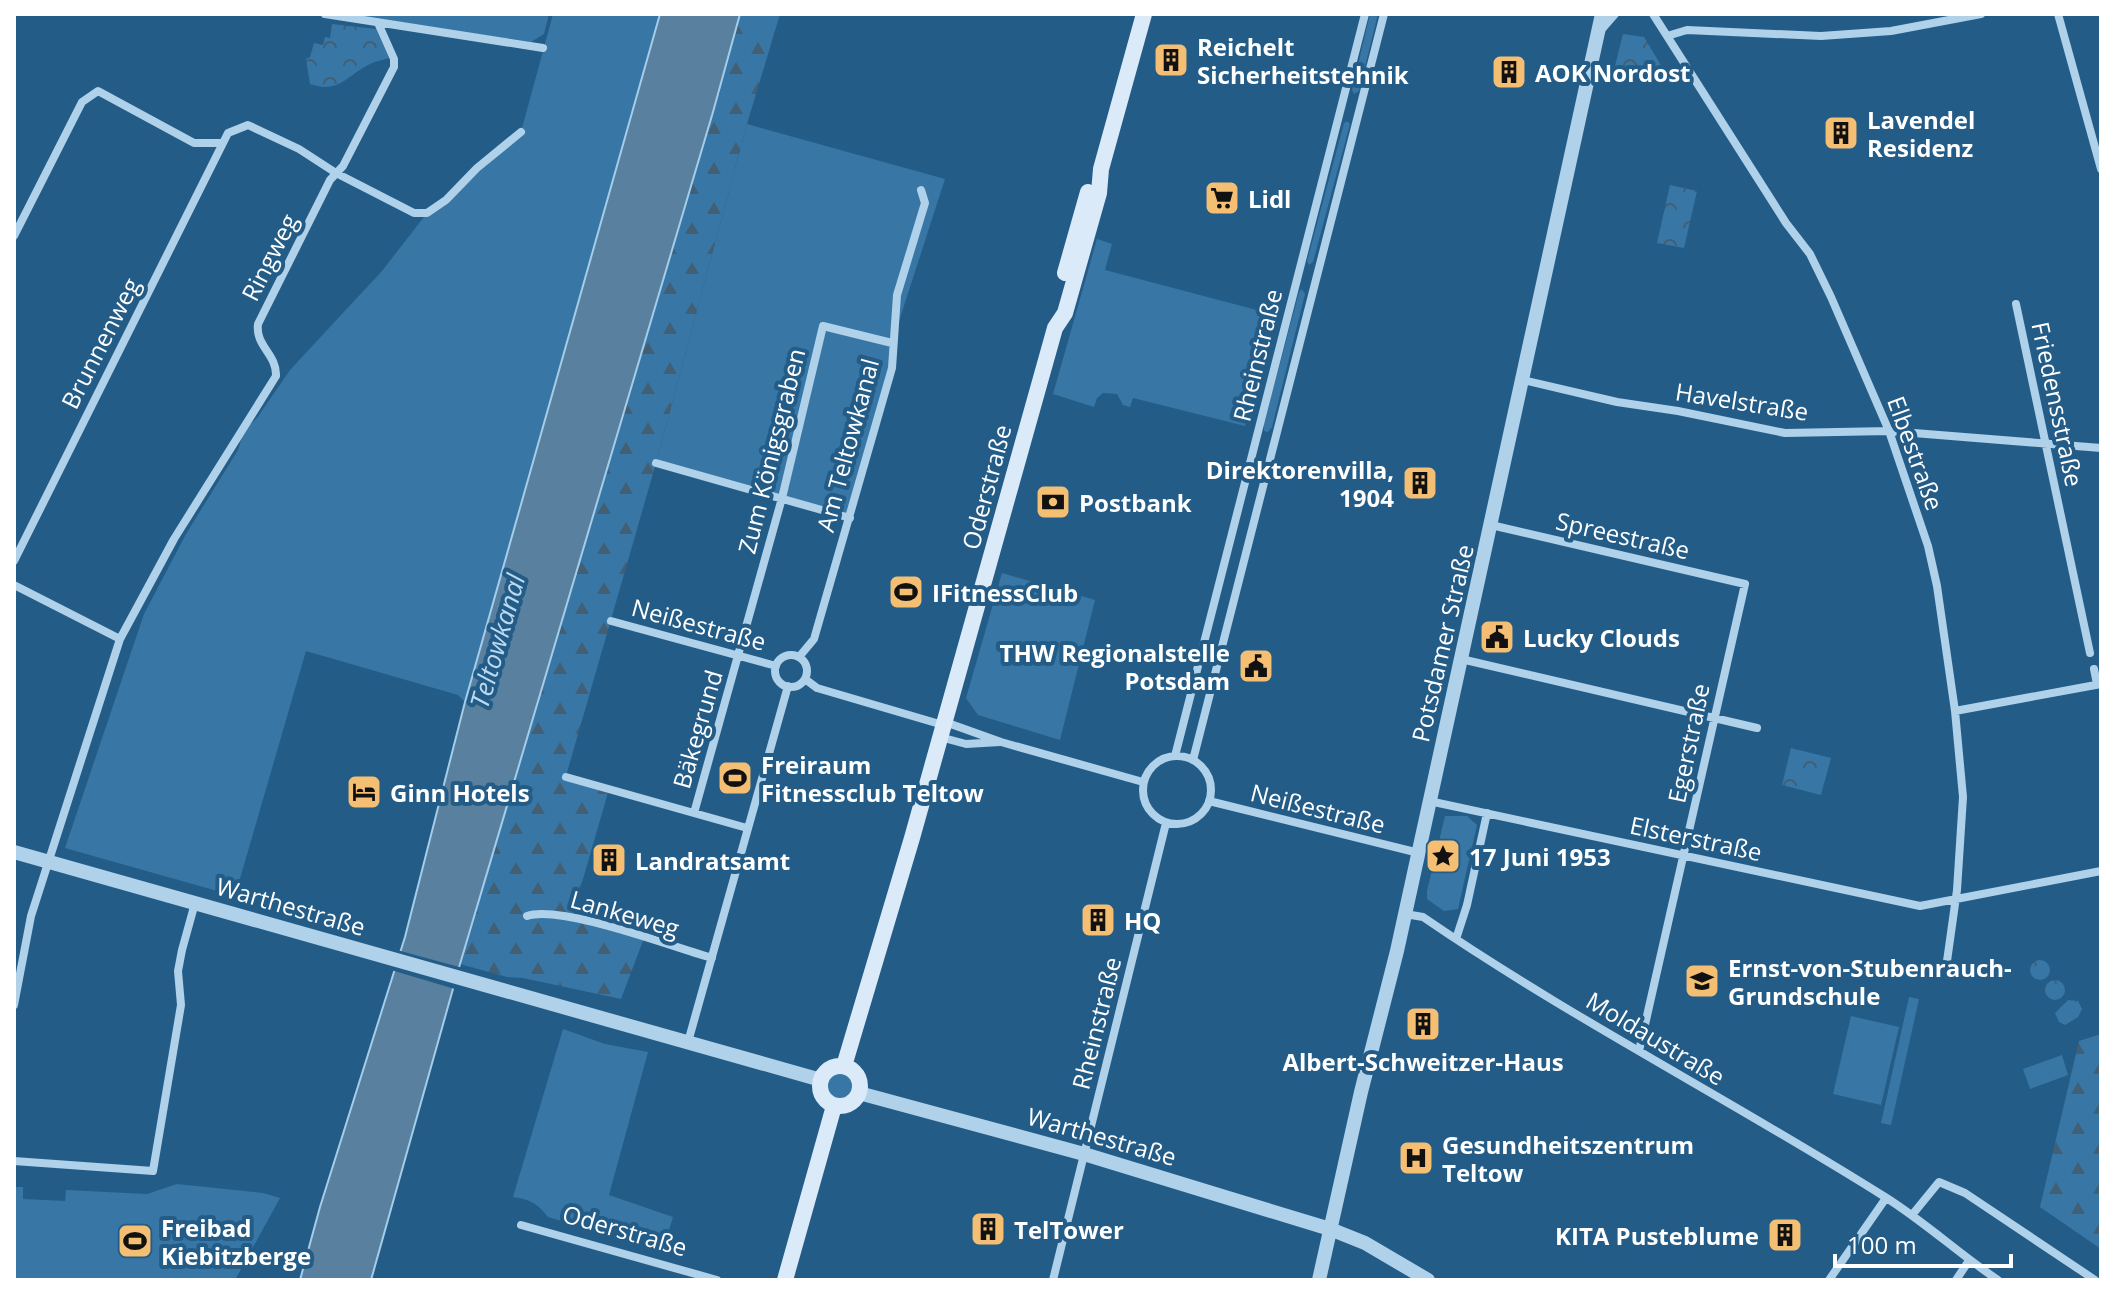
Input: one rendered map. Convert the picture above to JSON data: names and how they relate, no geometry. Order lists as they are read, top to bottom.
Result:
{
  "streets": {
    "main road": ["Oderstraße"],
    "street": [
      "Ringweg",
      "Brunnenweg",
      "Rheinstraße",
      "Havelstraße",
      "Friedensstraße",
      "Am Teltowkanal",
      "Zum Königsgraben",
      "Elbestraße",
      "Spreestraße",
      "Neißestraße",
      "Potsdamer Straße",
      "Bäkegrund",
      "Egerstraße",
      "Elsterstraße",
      "Warthestraße",
      "Lankeweg",
      "Moldaustraße"
    ]
  },
  "crossings": [
    ["Ringweg", "Warthestraße"],
    ["Rheinstraße", "Neißestraße"],
    ["Rheinstraße", "Warthestraße"],
    ["Havelstraße", "Friedensstraße"],
    ["Havelstraße", "Elbestraße"],
    ["Havelstraße", "Potsdamer Straße"],
    ["Am Teltowkanal", "Zum Königsgraben"],
    ["Am Teltowkanal", "Neißestraße"],
    ["Zum Königsgraben", "Neißestraße"],
    ["Zum Königsgraben", "Bäkegrund"],
    ["Elbestraße", "Elsterstraße"],
    ["Oderstraße", "Warthestraße"],
    ["Spreestraße", "Potsdamer Straße"],
    ["Spreestraße", "Egerstraße"],
    ["Neißestraße", "Potsdamer Straße"],
    ["Neißestraße", "Bäkegrund"],
    ["Potsdamer Straße", "Elsterstraße"],
    ["Potsdamer Straße", "Warthestraße"],
    ["Potsdamer Straße", "Moldaustraße"],
    ["Egerstraße", "Elsterstraße"],
    ["Egerstraße", "Moldaustraße"]
  ],
  "water": ["Teltowkanal"],
  "places": {
    "building": [
      "Reichelt Sicherheitstehnik",
      "AOK Nordost",
      "Lavendel Residenz",
      "Direktorenvilla, 1904",
      "Landratsamt",
      "HQ",
      "Albert-Schweitzer-Haus",
      "TelTower",
      "KITA Pusteblume"
    ],
    "supermarket": ["Lidl"],
    "bank": ["Postbank"],
    "sports": ["IFitnessClub", "Freiraum Fitnessclub Teltow", "Freibad Kiebitzberge"],
    "public building": ["Lucky Clouds", "THW Regionalstelle Potsdam"],
    "hotel": ["Ginn Hotels"],
    "place": ["17 Juni 1953"],
    "school or university": ["Ernst-von-Stubenrauch- Grundschule"],
    "hospital": ["Gesundheitszentrum Teltow"]
  },
  "scale_bar": "100 m"
}
